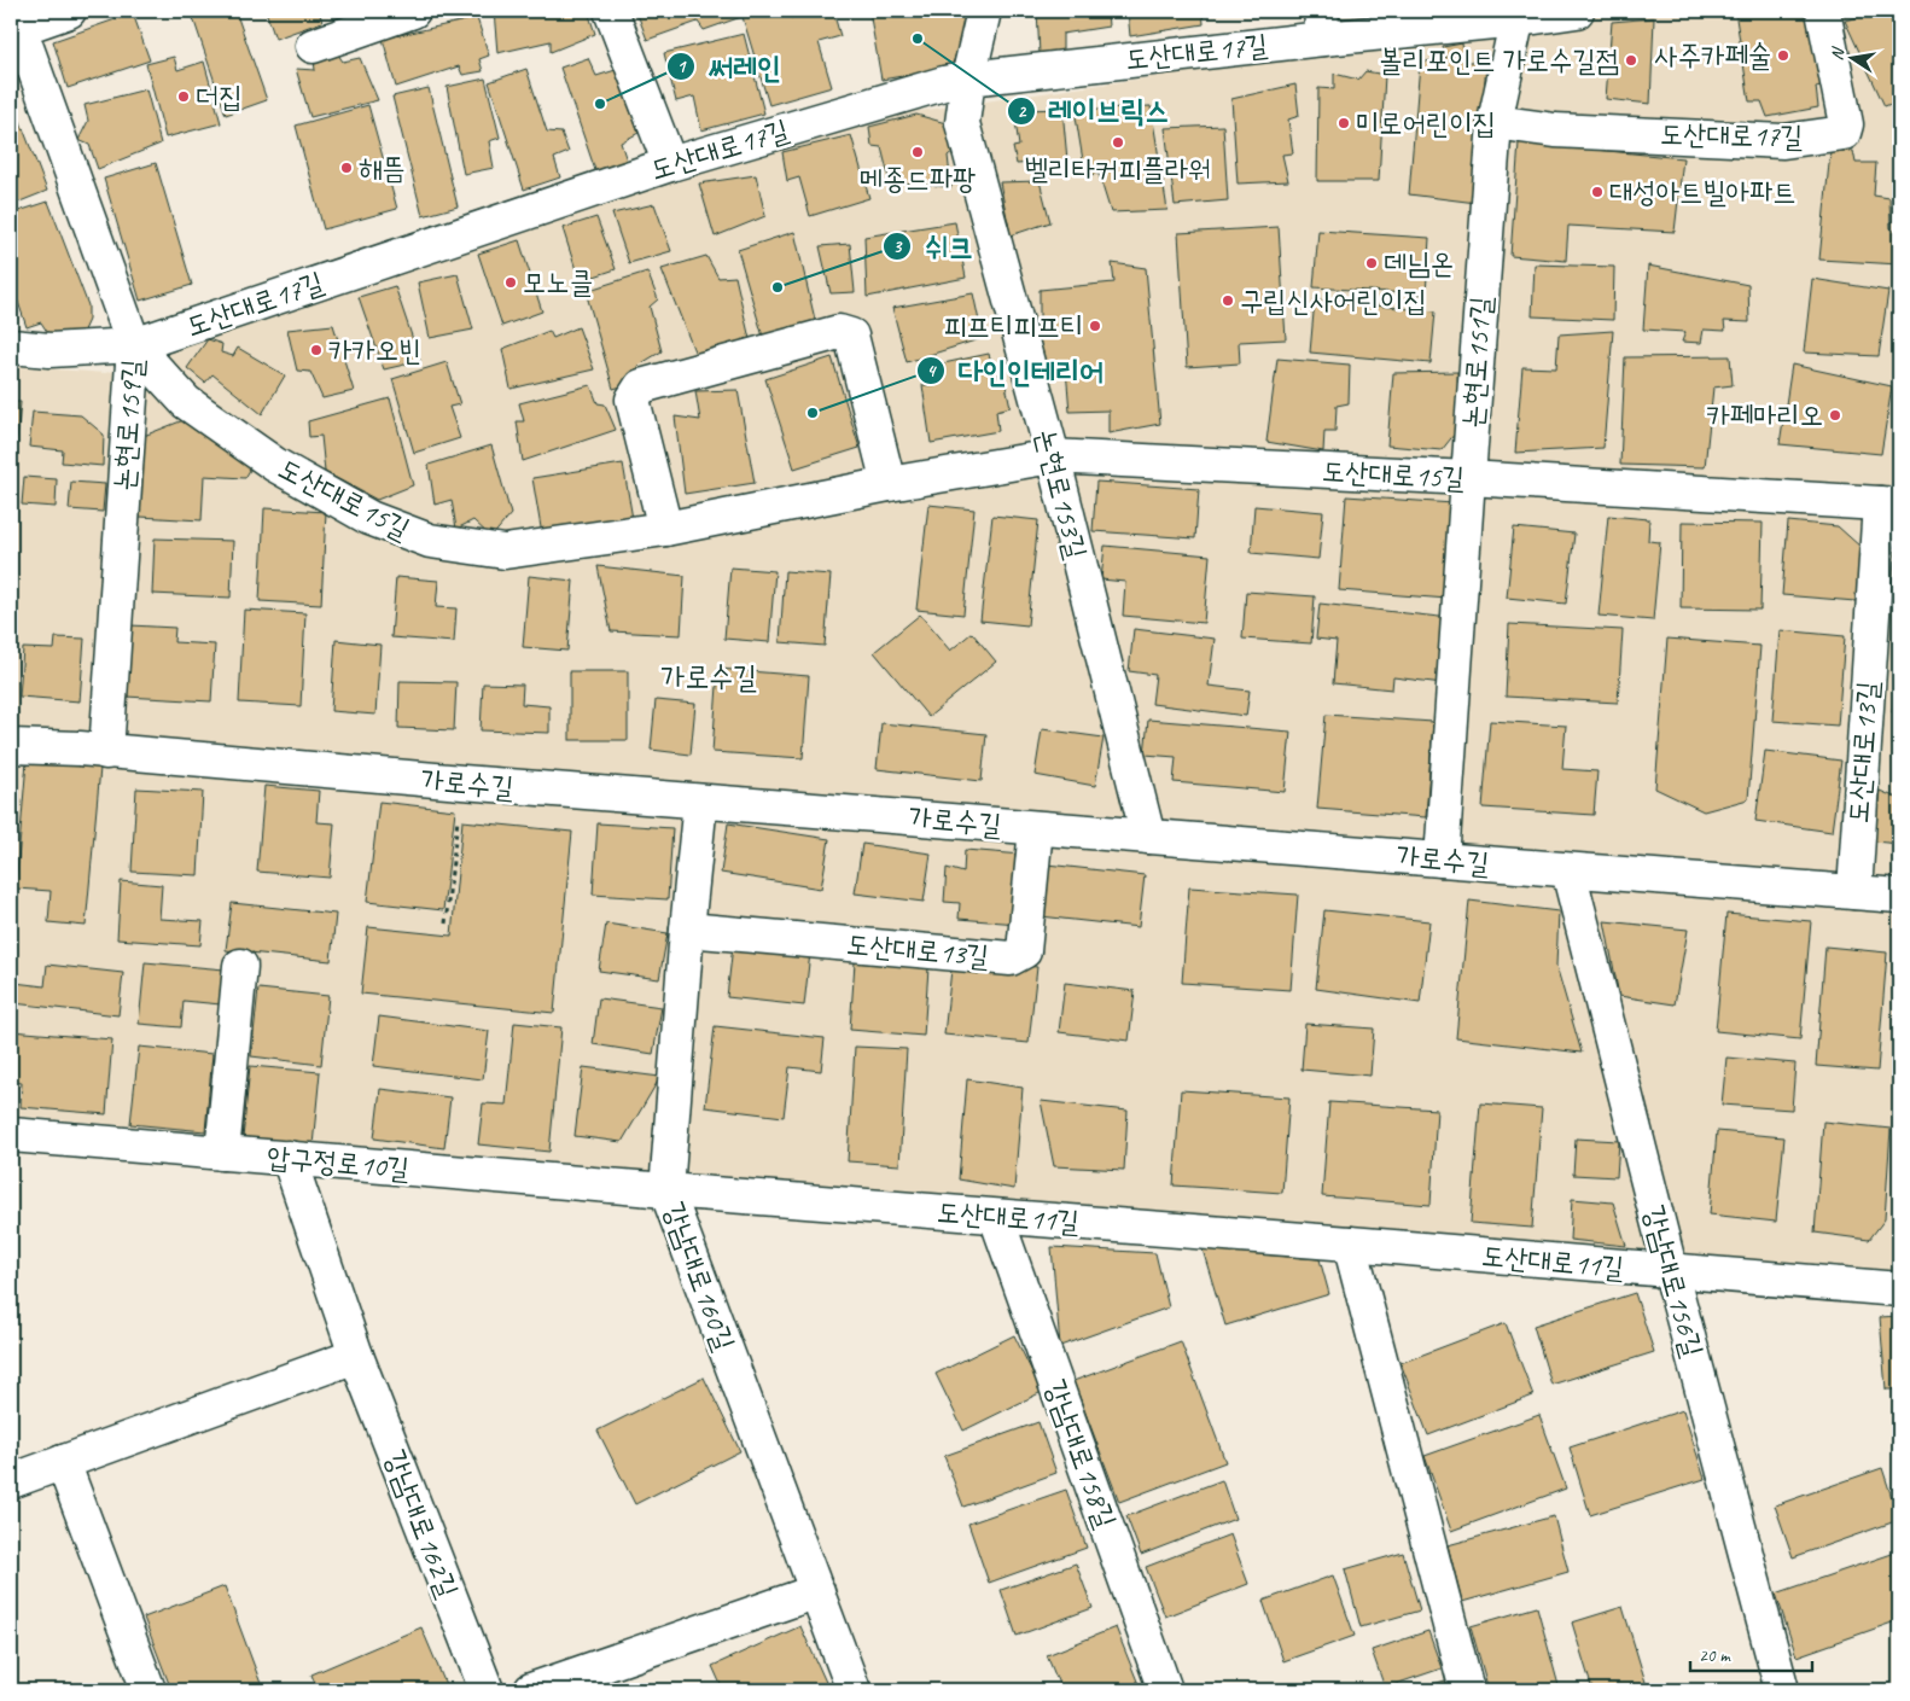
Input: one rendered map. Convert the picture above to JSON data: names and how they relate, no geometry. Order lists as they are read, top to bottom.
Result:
{
  "streets": {
    "street": [
      "도산대로17길",
      "논현로151길",
      "논현로159길",
      "도산대로15길",
      "논현로153길",
      "도산대로13길",
      "가로수길",
      "압구정로10길",
      "도산대로11길",
      "강남대로160길",
      "강남대로156길",
      "강남대로158길",
      "강남대로162길"
    ]
  },
  "crossings": [
    ["도산대로17길", "논현로151길"],
    ["도산대로17길", "논현로159길"],
    ["도산대로17길", "도산대로15길"],
    ["도산대로17길", "논현로153길"],
    ["논현로151길", "도산대로15길"],
    ["논현로151길", "가로수길"],
    ["논현로159길", "도산대로15길"],
    ["논현로159길", "가로수길"],
    ["도산대로15길", "논현로153길"],
    ["도산대로15길", "도산대로13길"],
    ["논현로153길", "가로수길"],
    ["도산대로13길", "가로수길"],
    ["도산대로13길", "강남대로160길"],
    ["가로수길", "강남대로160길"],
    ["가로수길", "강남대로156길"],
    ["압구정로10길", "도산대로11길"],
    ["압구정로10길", "강남대로160길"],
    ["압구정로10길", "강남대로162길"],
    ["도산대로11길", "강남대로160길"],
    ["도산대로11길", "강남대로156길"],
    ["도산대로11길", "강남대로158길"]
  ],
  "districts": ["가로수길"],
  "places": [
    "레이브릭스",
    "사주카페술",
    "볼리포인트 가로수길점",
    "더집",
    "써레인",
    "미로어린이집",
    "벨리타커피플라워",
    "메종드파팡",
    "해뜸",
    "대성아트빌아파트",
    "데님온",
    "모노클",
    "쉬크",
    "구립신사어린이집",
    "피프티피프티",
    "카카오빈",
    "다인인테리어",
    "카페마리오"
  ],
  "scale_bar": "20 m",
  "north": "left"
}
